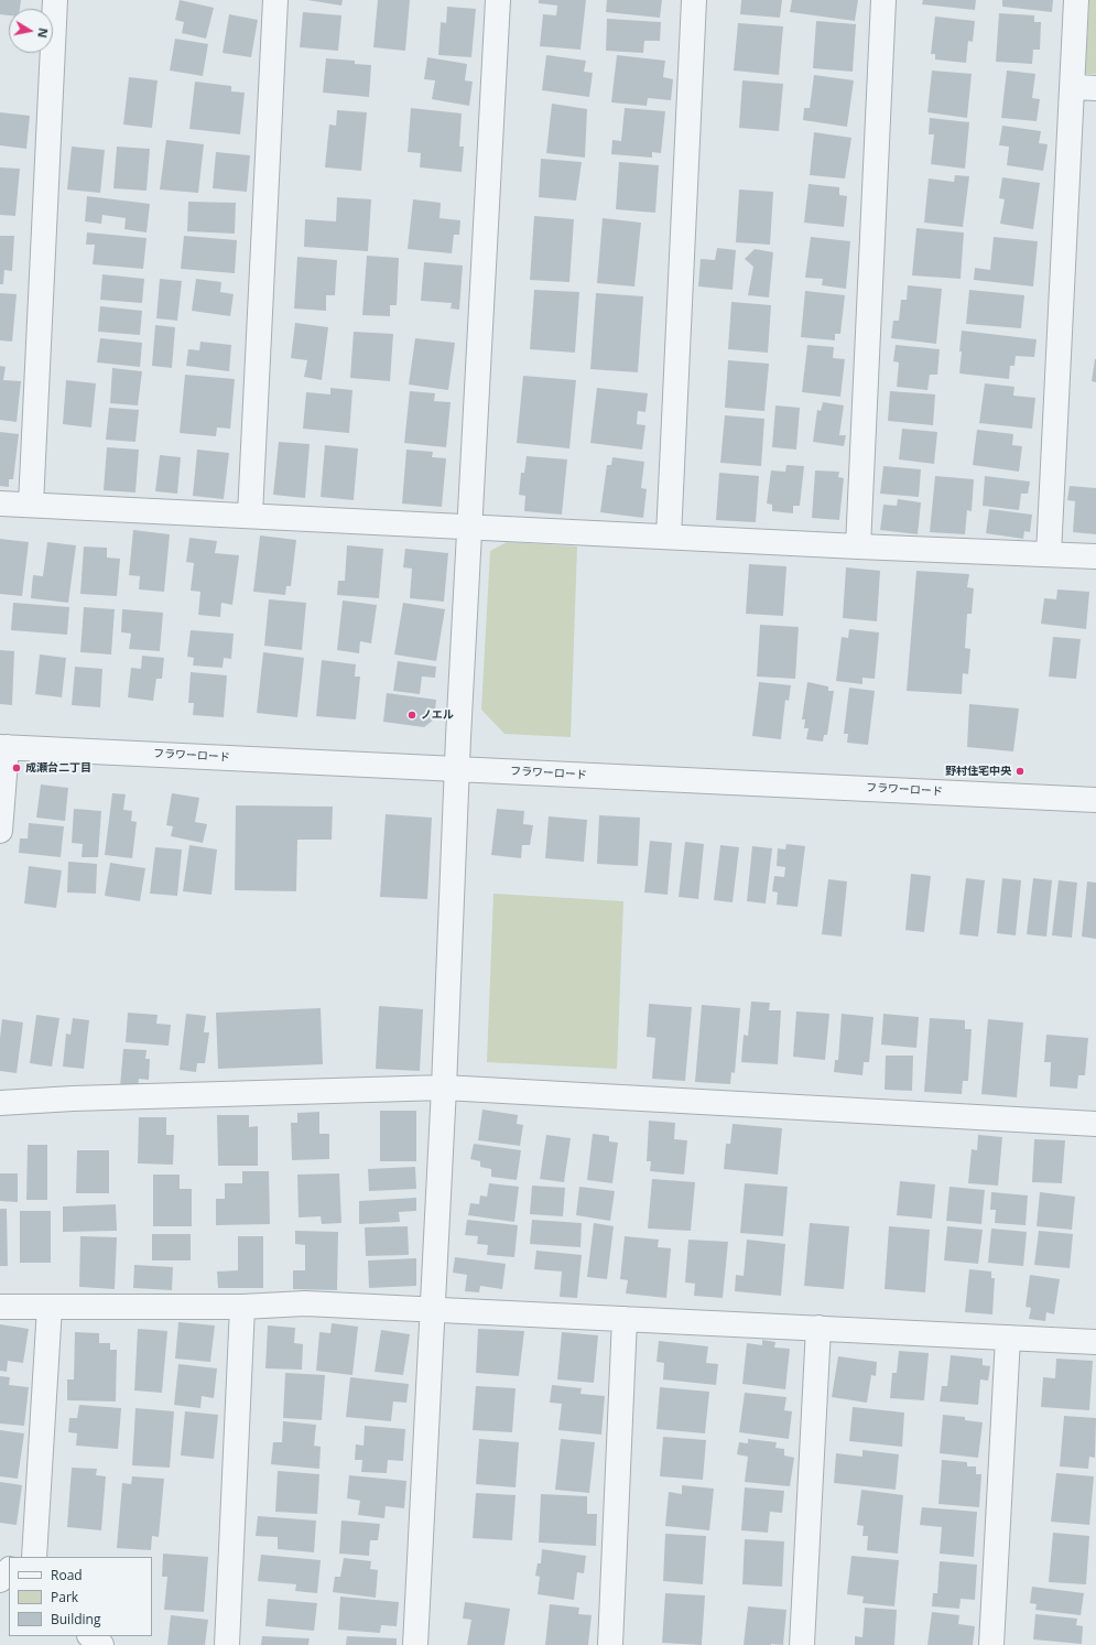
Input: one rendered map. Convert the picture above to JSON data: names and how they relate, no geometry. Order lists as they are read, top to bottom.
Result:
{
  "streets": {
    "street": ["フラワーロード"]
  },
  "places": ["ノエル", "成瀬台二丁目", "野村住宅中央"],
  "legend": ["Road", "Park", "Building"],
  "north": "right"
}
